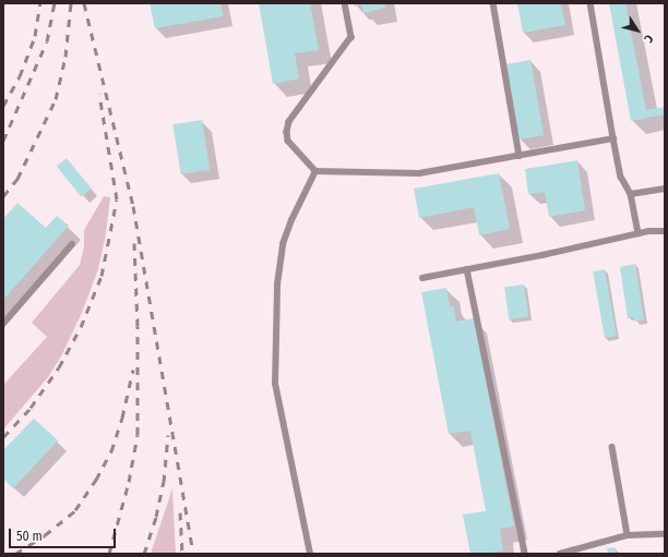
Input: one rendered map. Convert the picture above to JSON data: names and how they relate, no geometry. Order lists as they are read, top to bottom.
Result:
{
  "scale_bar": "50 m",
  "north": "bottom right"
}
